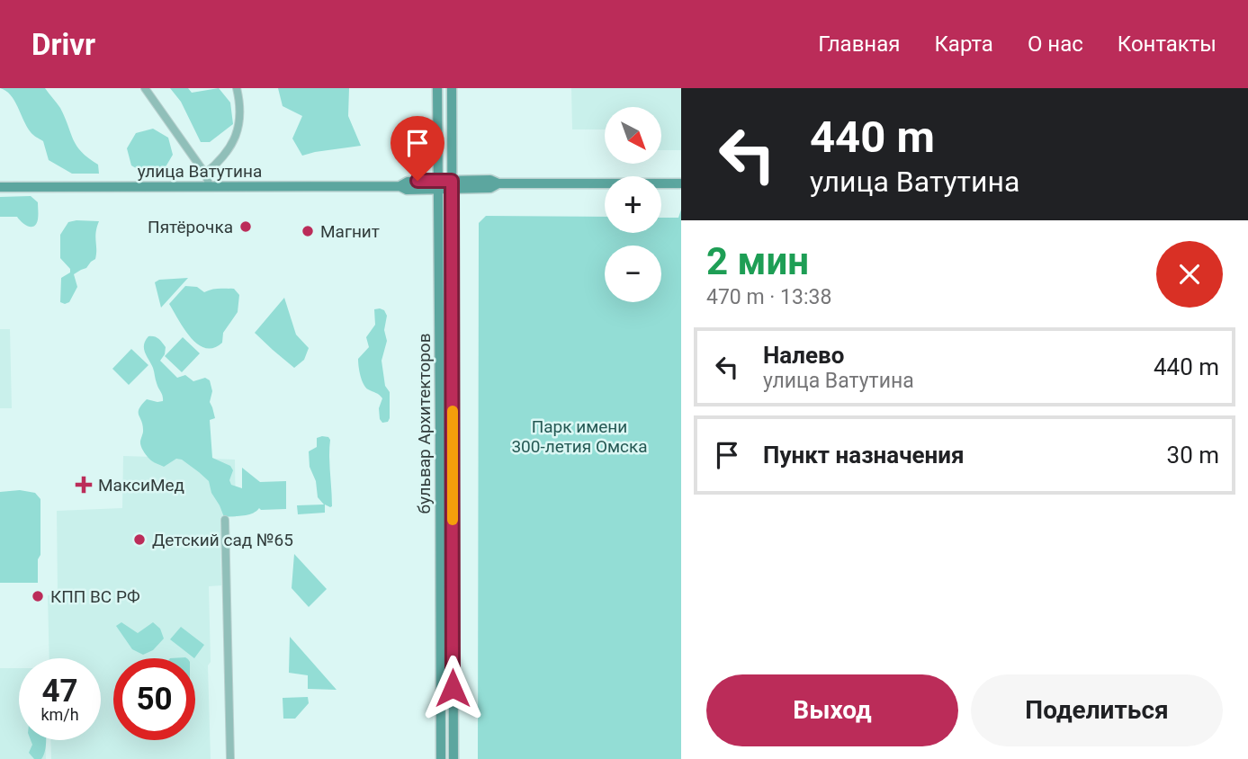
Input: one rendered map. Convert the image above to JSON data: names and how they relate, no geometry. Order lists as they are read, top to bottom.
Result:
{
  "streets": {
    "main road": ["улица Ватутина", "бульвар Архитекторов"]
  },
  "crossings": [
    ["улица Ватутина", "бульвар Архитекторов"]
  ],
  "parks": ["Парк имени 300-летия Омска"],
  "places": {
    "other": [
      "Пятёрочка",
      "Магнит",
      "Детский сад №65",
      "КПП ВС РФ"
    ],
    "health": ["МаксиМед"]
  },
  "north": "bottom right",
  "page": {
    "header": "Drivr",
    "nav": [
      "Главная",
      "Карта",
      "О нас",
      "Контакты"
    ],
    "turn": ["440 m", "улица Ватутина"],
    "map_buttons": ["+", "−"],
    "heading": ["2 мин", "470 m · 13:38"],
    "list": [
      {
        "name": "Налево",
        "note": "улица Ватутина",
        "value": "440 m"
      },
      {
        "name": "Пункт назначения",
        "value": "30 m"
      }
    ],
    "speed": "47 km/h",
    "limit": "50",
    "buttons": ["Выход", "Поделиться"]
  }
}
